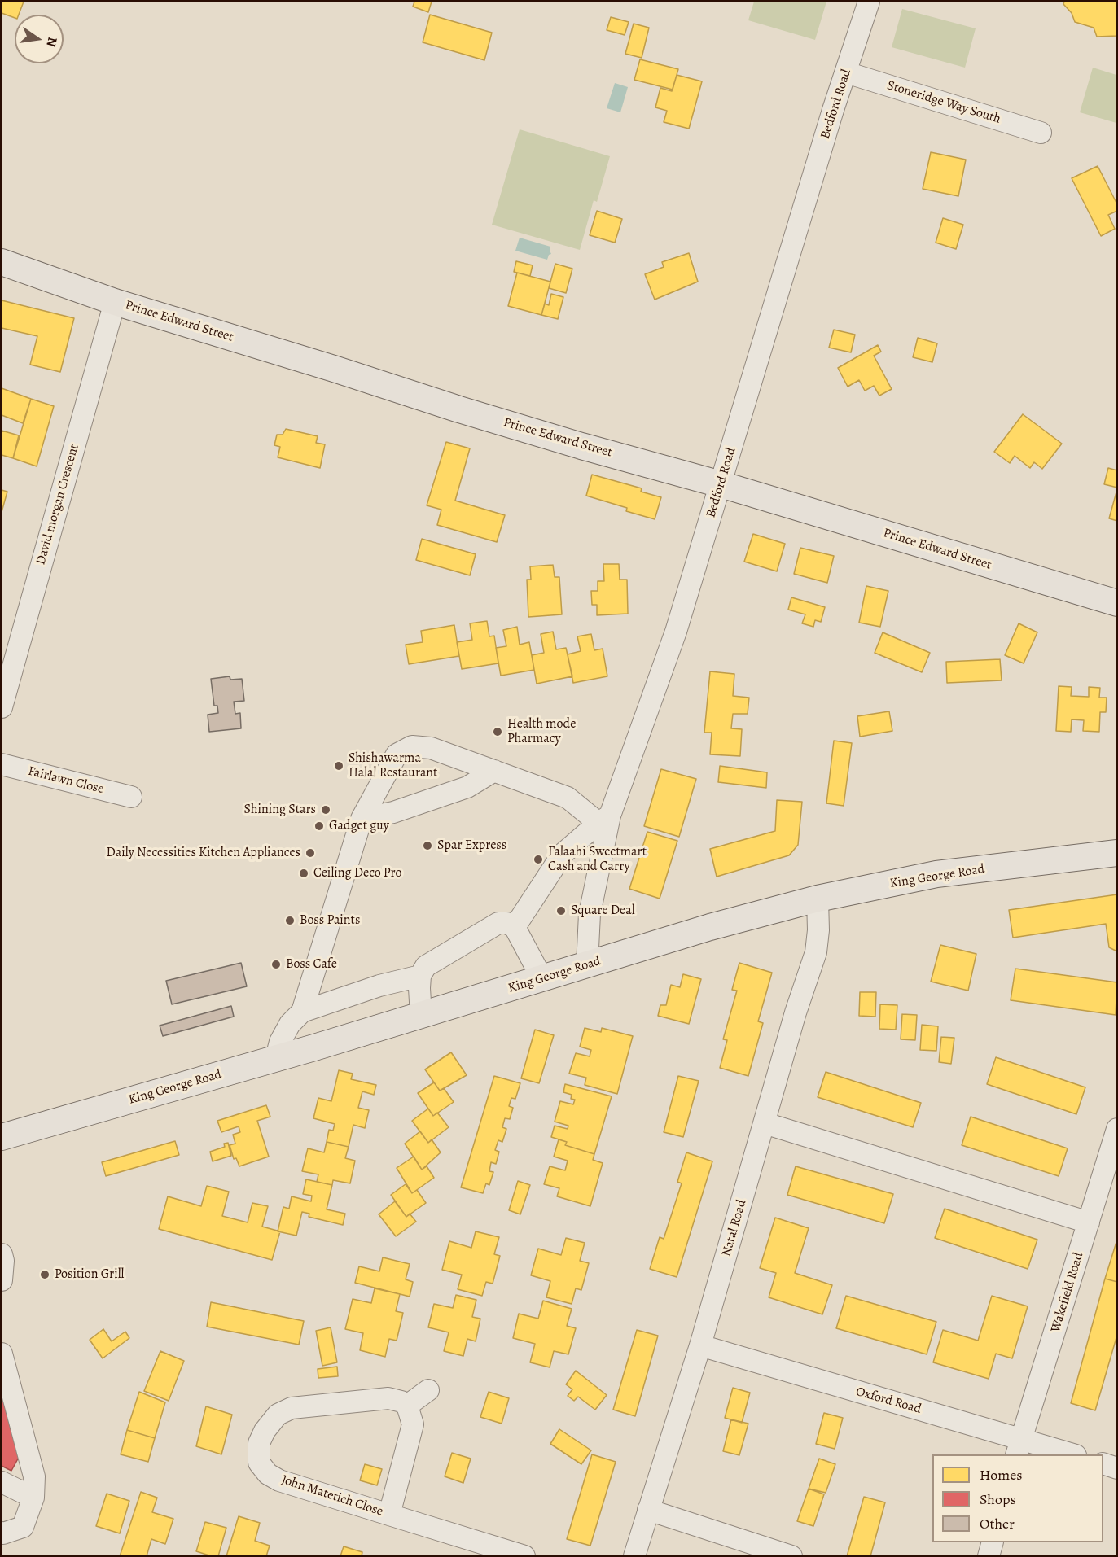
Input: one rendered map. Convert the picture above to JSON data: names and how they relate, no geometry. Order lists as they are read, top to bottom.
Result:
{
  "streets": {
    "main road": ["Prince Edward Street", "King George Road"],
    "street": [
      "Stoneridge Way South",
      "Bedford Road",
      "David morgan Crescent",
      "Fairlawn Close",
      "Natal Road",
      "Wakefield Road",
      "Oxford Road",
      "John Matetich Close"
    ]
  },
  "crossings": [
    ["Stoneridge Way South", "Bedford Road"],
    ["Bedford Road", "Prince Edward Street"],
    ["Bedford Road", "King George Road"],
    ["Prince Edward Street", "David morgan Crescent"],
    ["King George Road", "Natal Road"],
    ["Natal Road", "Oxford Road"],
    ["Wakefield Road", "Oxford Road"]
  ],
  "places": [
    "Health mode Pharmacy",
    "Shishawarma Halal Restaurant",
    "Shining Stars",
    "Gadget guy",
    "Spar Express",
    "Daily Necessities Kitchen Appliances",
    "Falaahi Sweetmart Cash and Carry",
    "Ceiling Deco Pro",
    "Square Deal",
    "Boss Paints",
    "Boss Cafe",
    "Position Grill"
  ],
  "legend": ["Homes", "Shops", "Other"],
  "north": "right"
}
